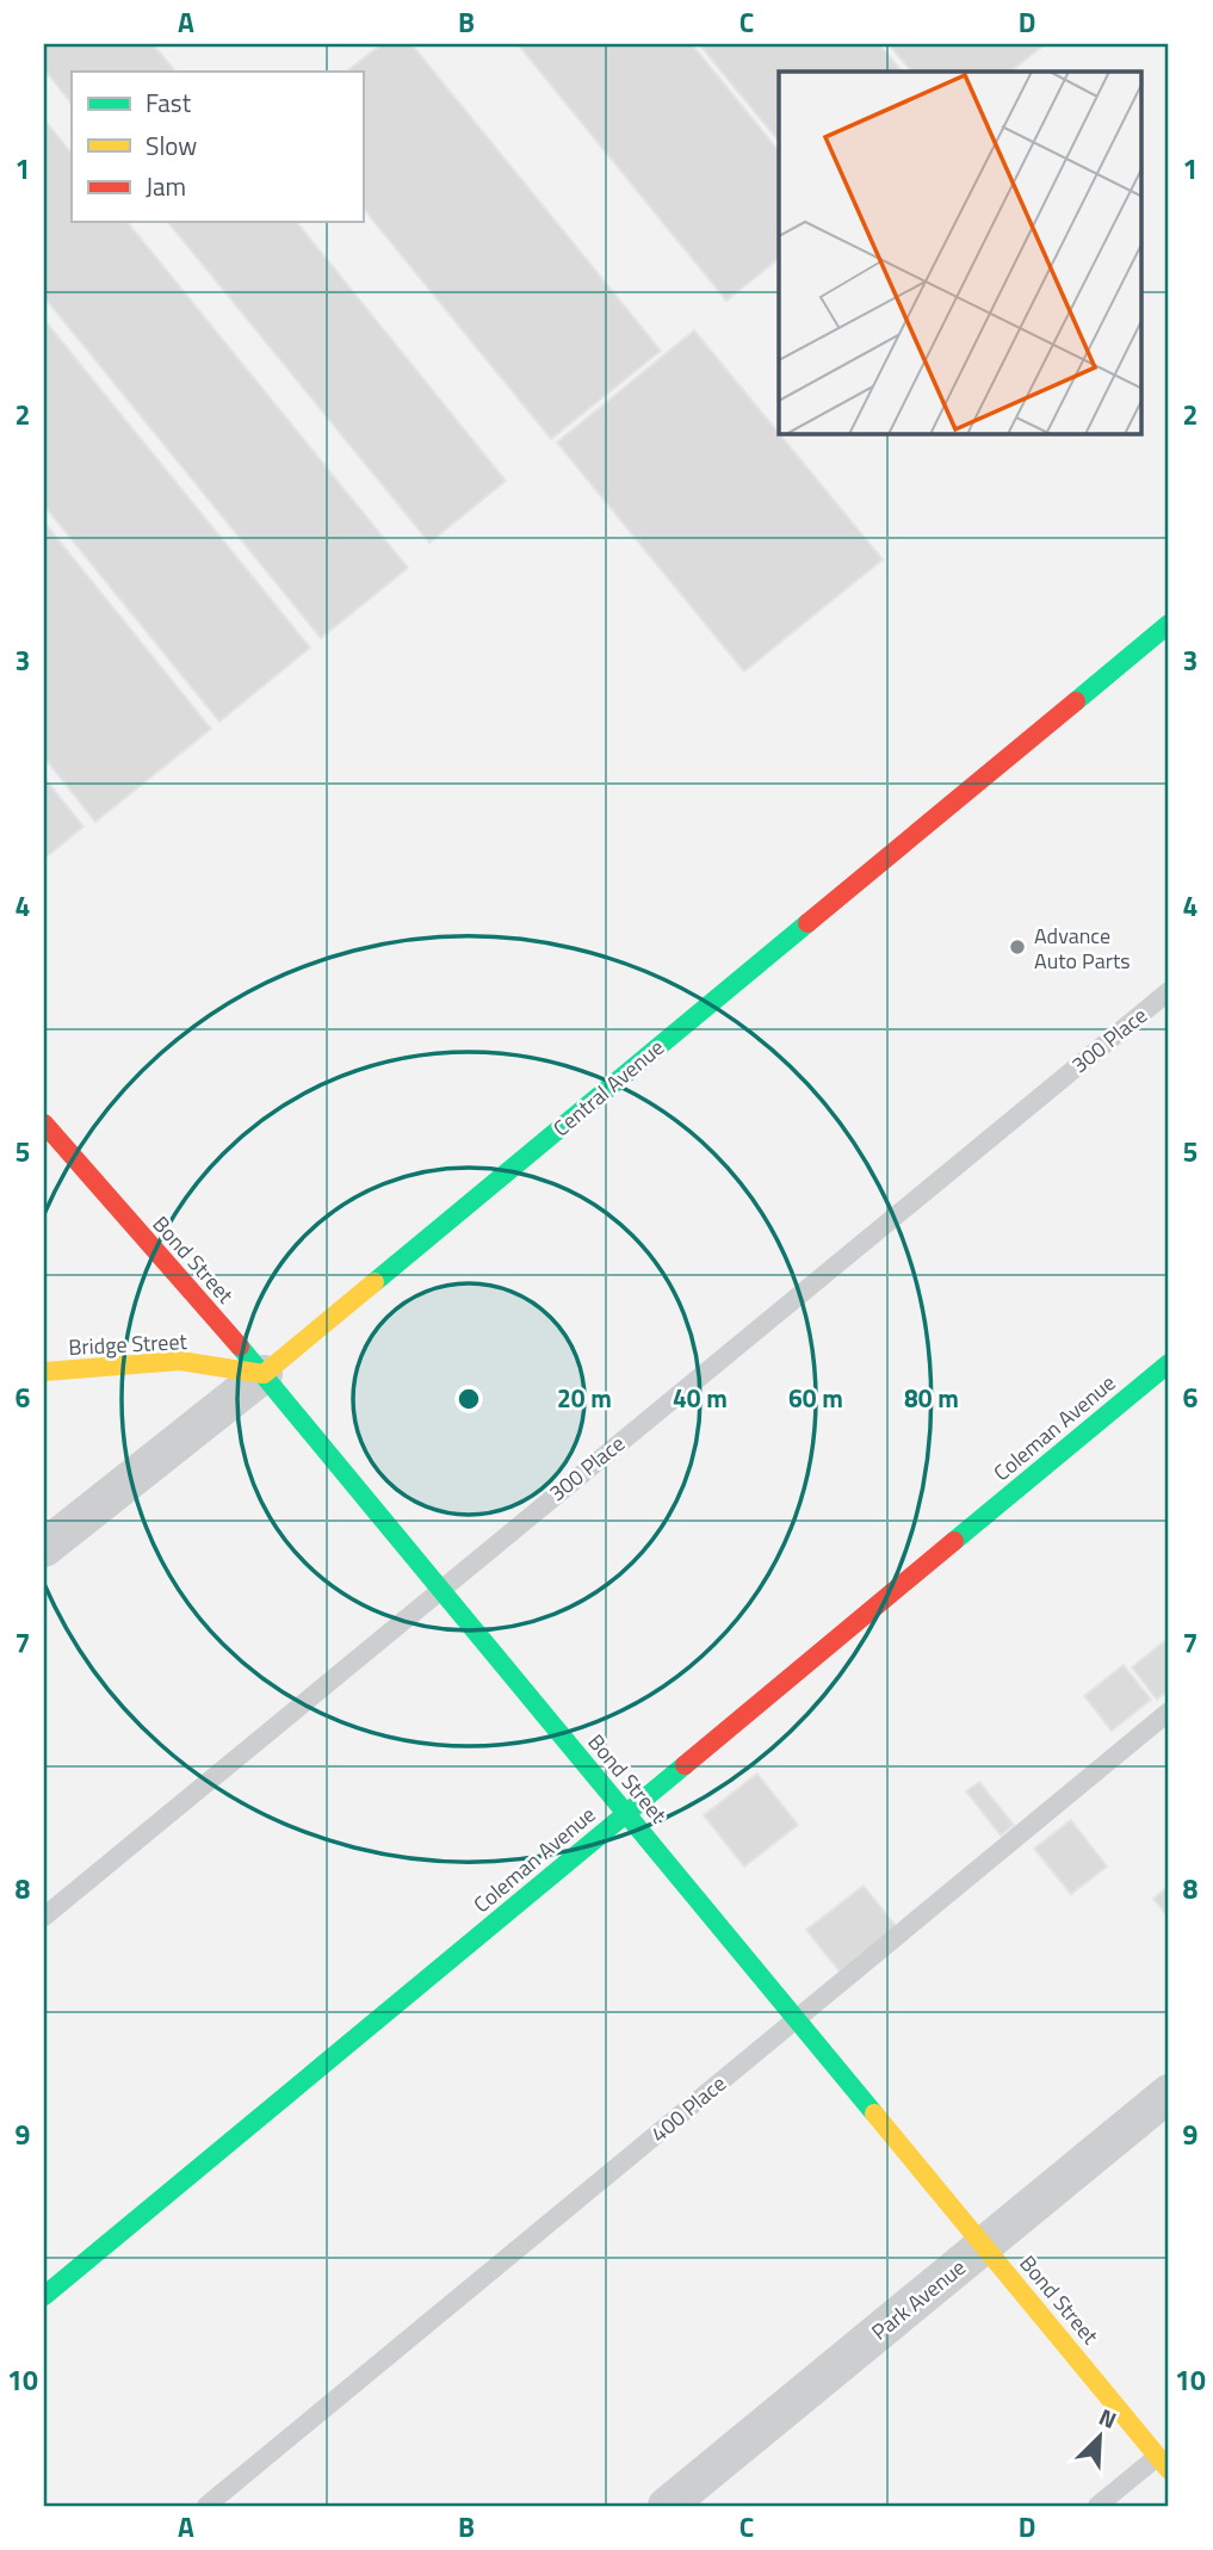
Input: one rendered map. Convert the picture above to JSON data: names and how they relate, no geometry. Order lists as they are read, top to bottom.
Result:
{
  "streets": {
    "street": [
      "Central Avenue",
      "Bond Street",
      "Bridge Street",
      "Coleman Avenue",
      "Park Avenue"
    ],
    "lane": ["300 Place", "400 Place"]
  },
  "crossings": [
    ["300 Place", "Bond Street"],
    ["Central Avenue", "Bond Street"],
    ["Central Avenue", "Bridge Street"],
    ["Bond Street", "Bridge Street"],
    ["Bond Street", "Coleman Avenue"],
    ["Bond Street", "400 Place"],
    ["Bond Street", "Park Avenue"]
  ],
  "places": ["Advance Auto Parts"],
  "legend": ["Fast", "Slow", "Jam"],
  "north": "top right",
  "grid": {
    "columns": [
      "A",
      "B",
      "C",
      "D"
    ],
    "rows": [
      "1",
      "2",
      "3",
      "4",
      "5",
      "6",
      "7",
      "8",
      "9",
      "10"
    ]
  },
  "rings": [
    "20 m",
    "40 m",
    "60 m",
    "80 m"
  ]
}
